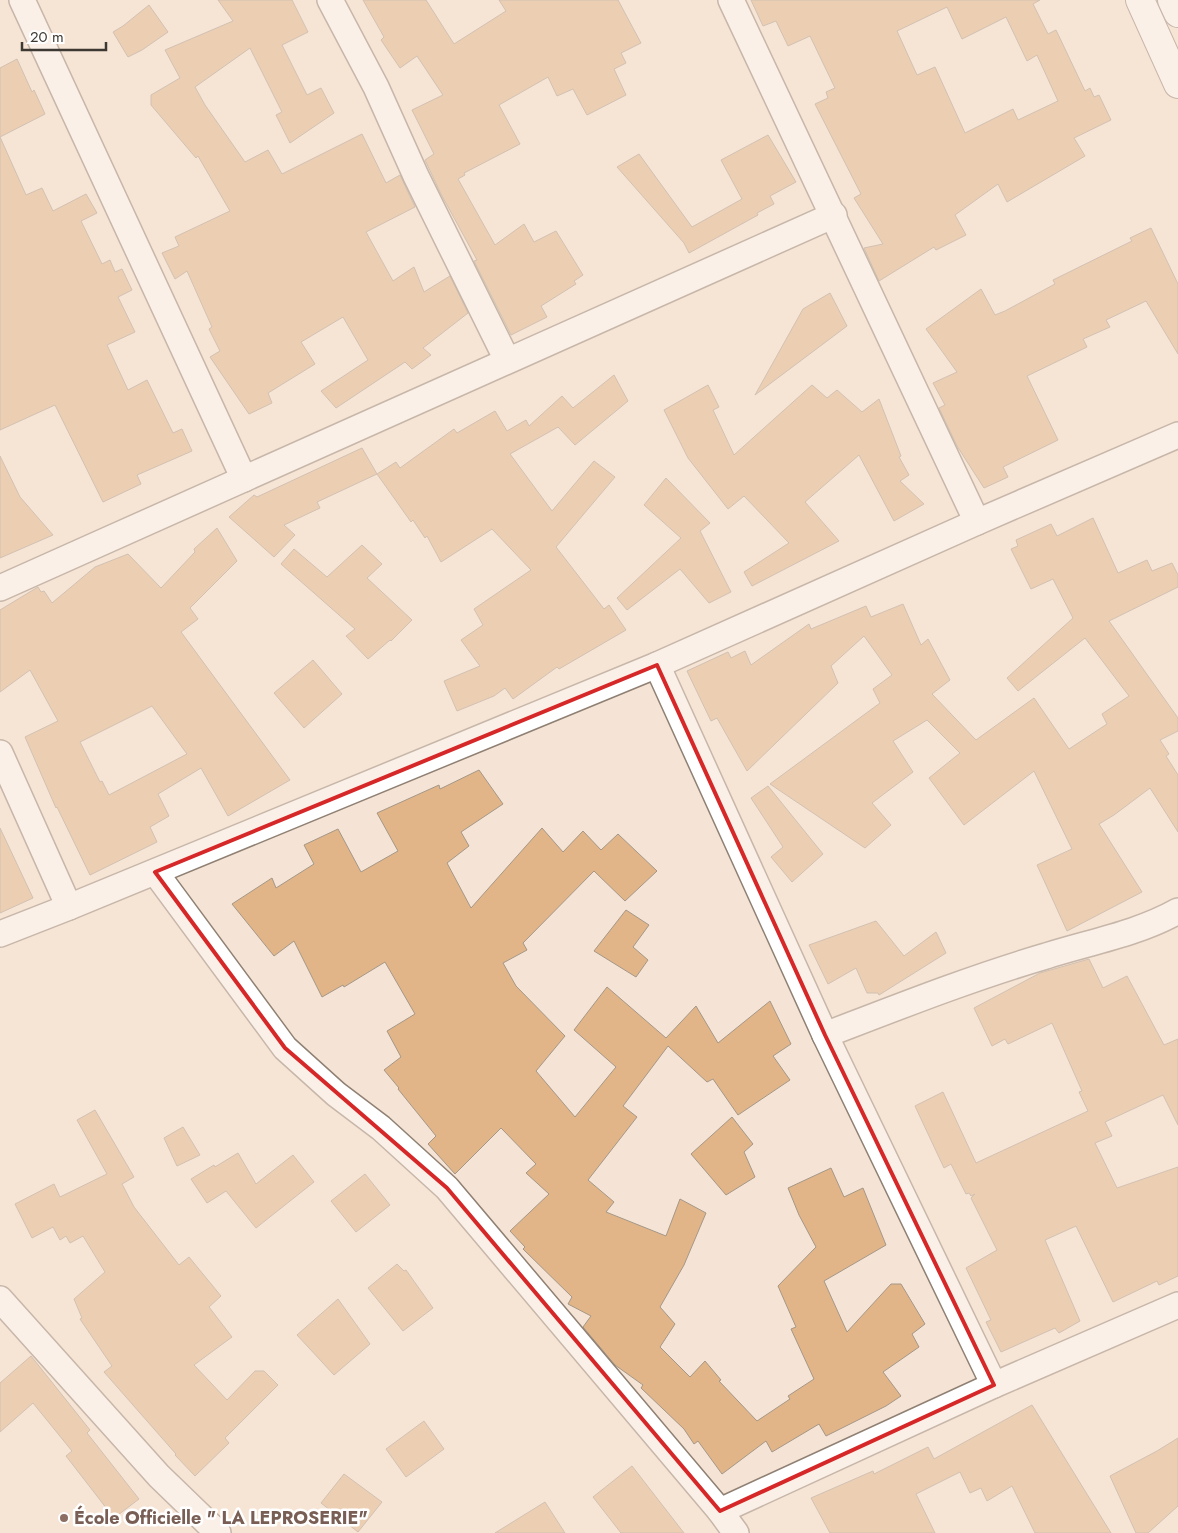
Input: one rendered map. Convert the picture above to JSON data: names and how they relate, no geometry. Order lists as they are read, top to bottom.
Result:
{
  "places": ["École Officielle \" LA LEPROSERIE\""],
  "scale_bar": "20 m"
}
